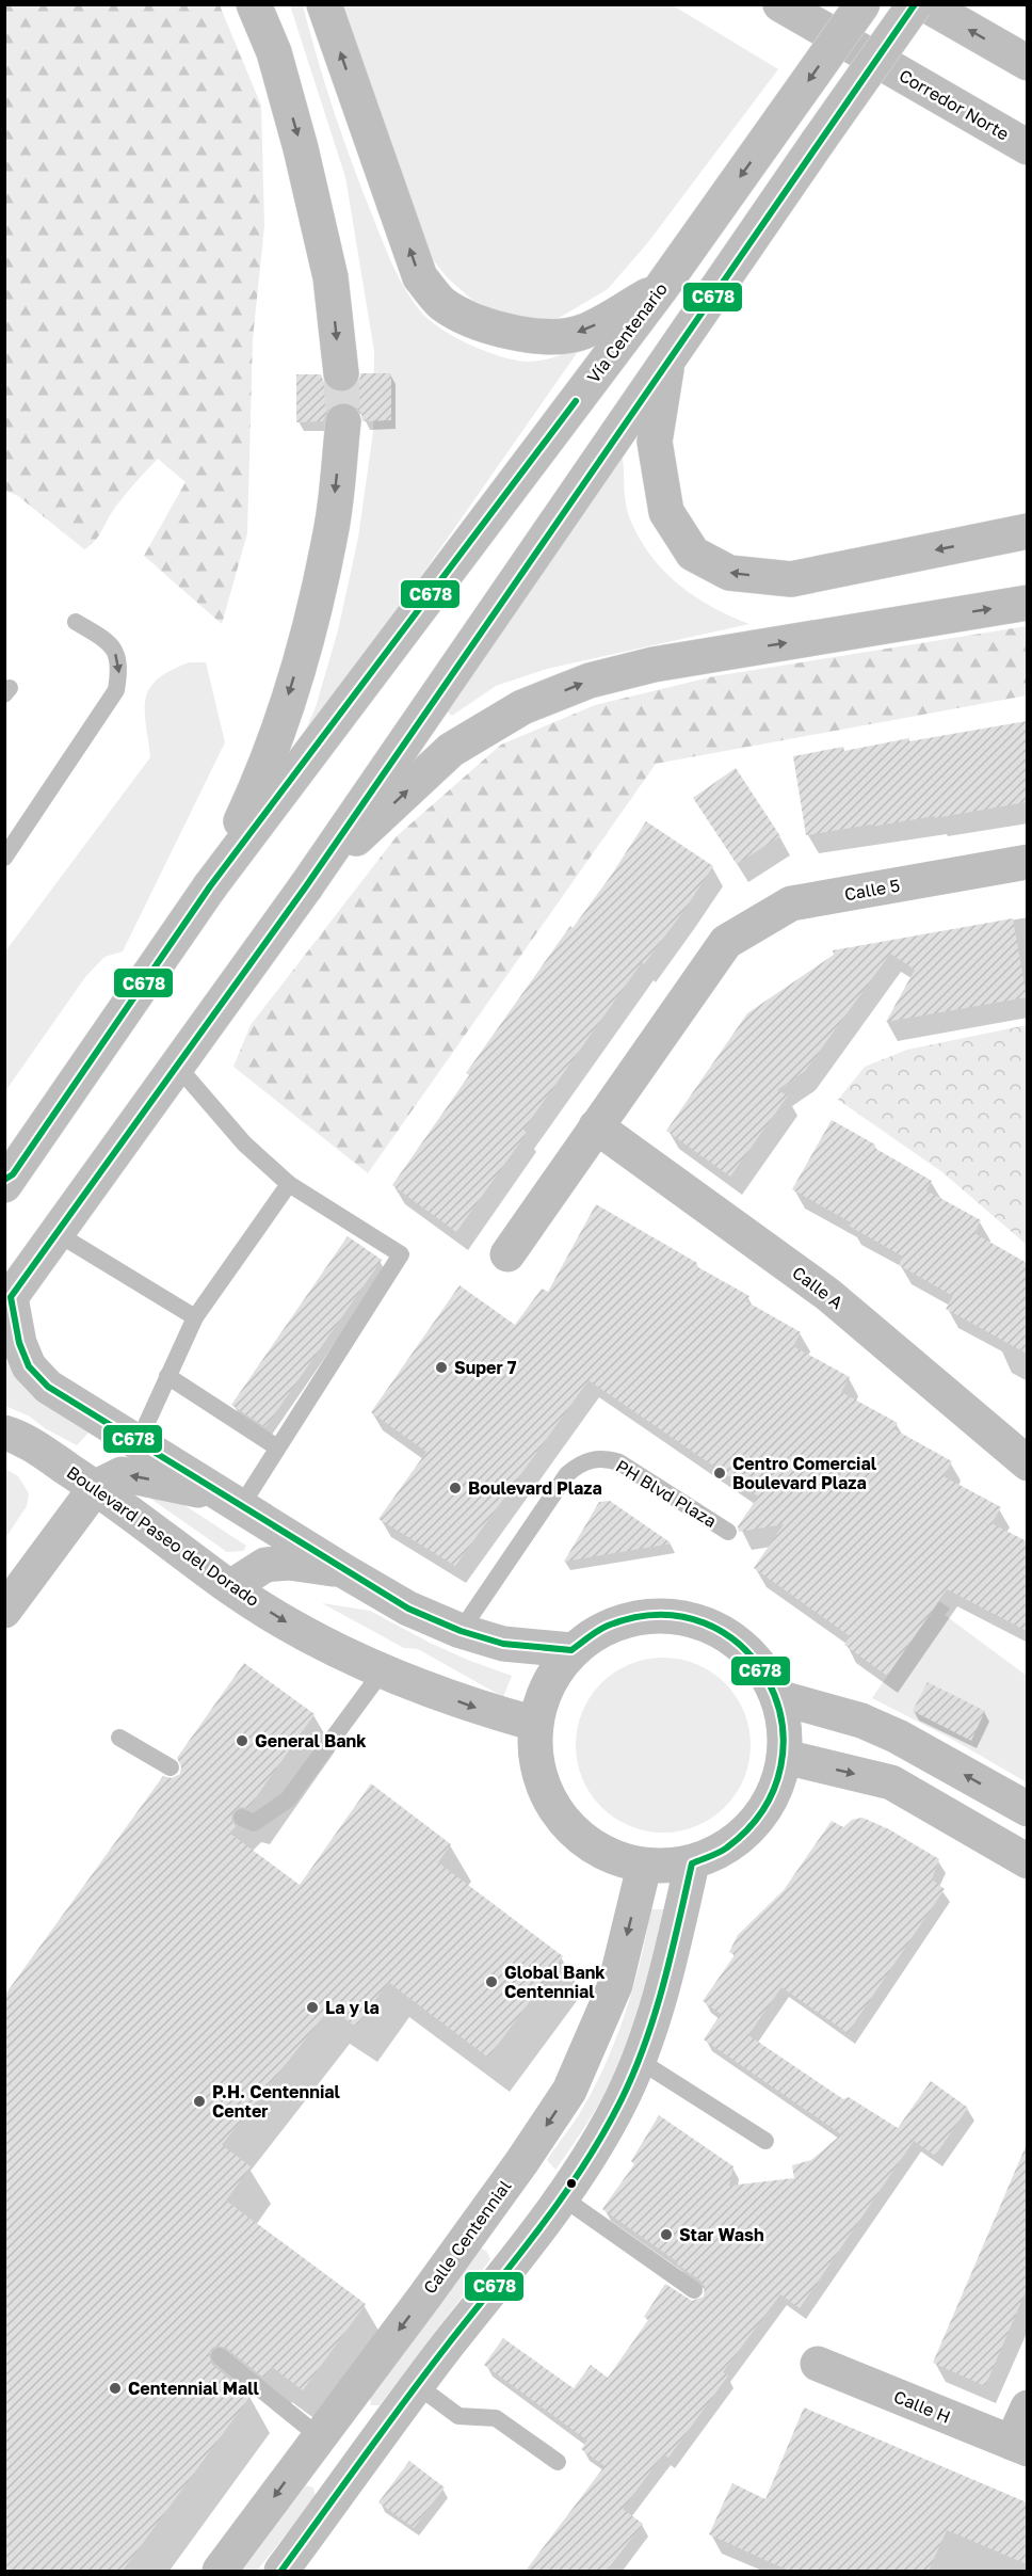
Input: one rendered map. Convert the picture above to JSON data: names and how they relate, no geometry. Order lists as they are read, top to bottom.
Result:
{
  "streets": {
    "main road": [
      "Corredor Norte",
      "Vía Centenario",
      "Calle 5",
      "Calle A",
      "Boulevard Paseo del Dorado",
      "Calle Centennial",
      "Calle H"
    ],
    "lane": ["PH Blvd Plaza"]
  },
  "crossings": [
    ["Calle 5", "Calle A"]
  ],
  "places": [
    "Super 7",
    "Centro Comercial Boulevard Plaza",
    "Boulevard Plaza",
    "General Bank",
    "Global Bank Centennial",
    "La y la",
    "P.H. Centennial Center",
    "Star Wash",
    "Centennial Mall"
  ],
  "lines": ["transit line C678"]
}
